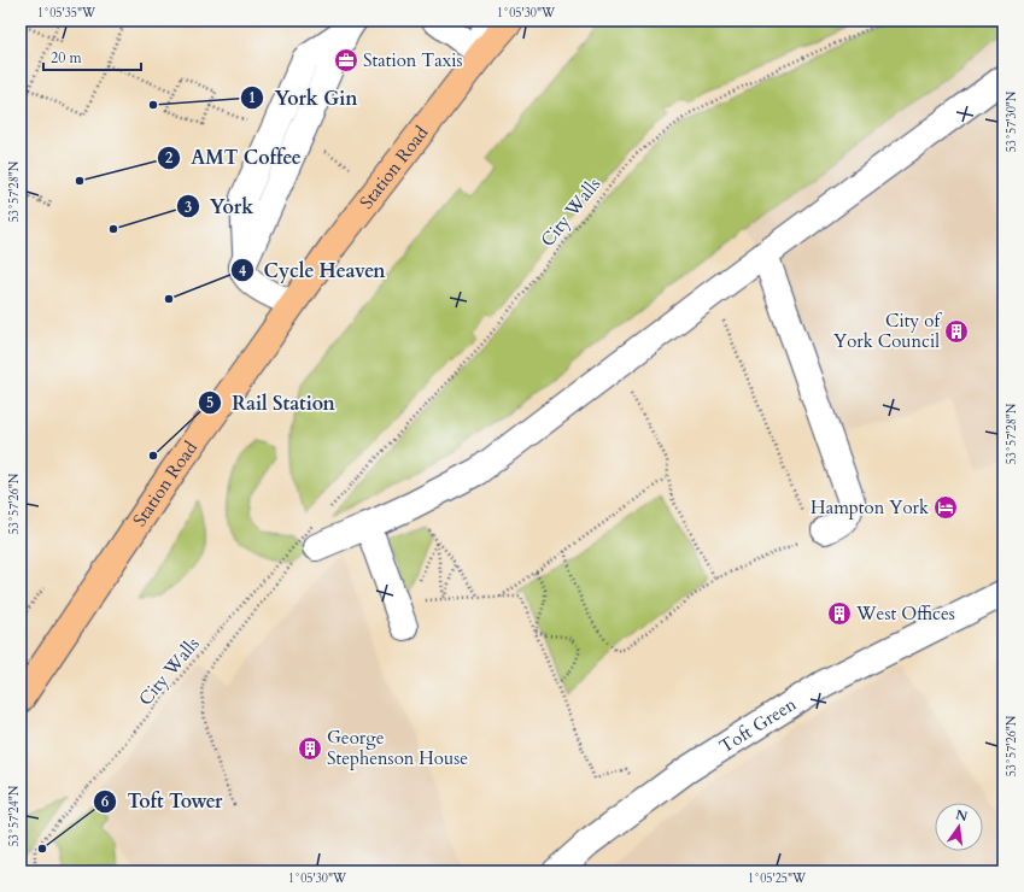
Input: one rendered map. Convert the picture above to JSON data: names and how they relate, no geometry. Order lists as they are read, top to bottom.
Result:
{
  "streets": {
    "main road": ["Station Road"],
    "street": ["Toft Green"],
    "path": ["City Walls"]
  },
  "places": {
    "office": ["Station Taxis"],
    "other": [
      "York Gin",
      "AMT Coffee",
      "York",
      "Cycle Heaven",
      "Rail Station",
      "Toft Tower"
    ],
    "building": ["City of York Council", "West Offices", "George Stephenson House"],
    "hotel": ["Hampton York"]
  },
  "scale_bar": "20 m",
  "north": "top",
  "coordinates": [
    "1°05'35\"W",
    "1°05'30\"W",
    "53°57'30\"N",
    "53°57'28\"N",
    "53°57'26\"N",
    "53°57'24\"N",
    "1°05'25\"W"
  ]
}
